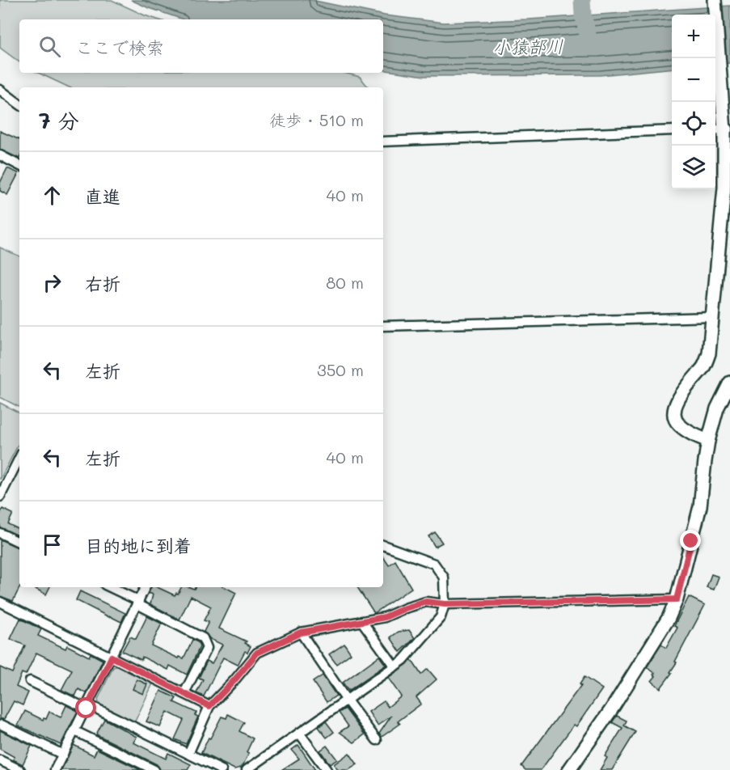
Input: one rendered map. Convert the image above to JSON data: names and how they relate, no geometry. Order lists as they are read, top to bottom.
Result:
{
  "water": ["小猿部川"],
  "page": {
    "map_buttons": ["+", "−"],
    "search": "ここで検索",
    "heading": ["7 分", "徒歩 · 510 m"],
    "list": [
      ["直進", "40 m"],
      ["右折", "80 m"],
      ["左折", "350 m"],
      ["左折", "40 m"],
      "目的地に到着"
    ]
  }
}
